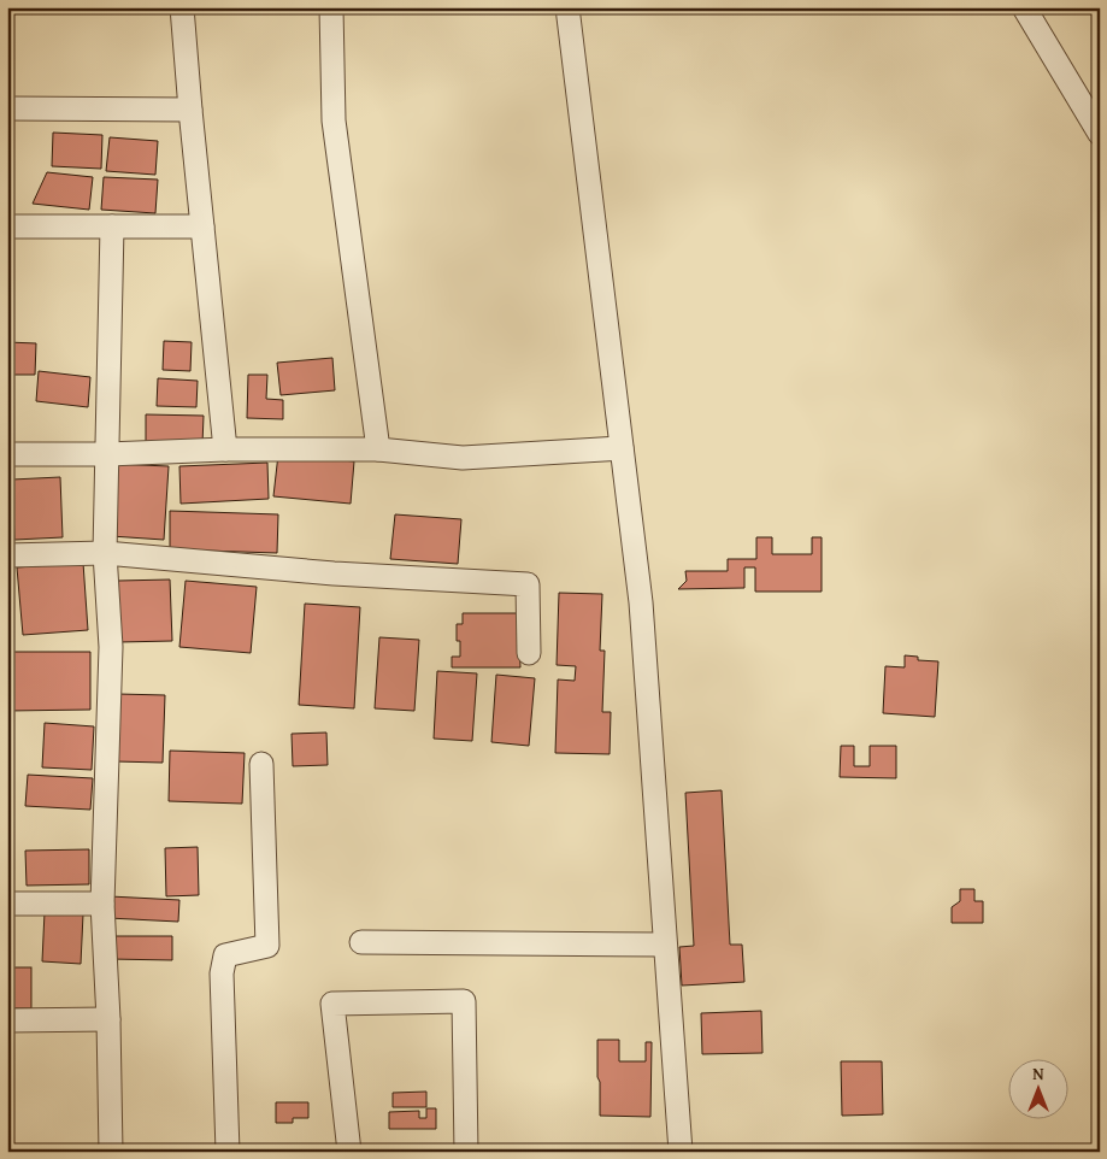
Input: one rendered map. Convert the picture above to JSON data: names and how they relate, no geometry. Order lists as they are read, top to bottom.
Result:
{
  "north": "top"
}
